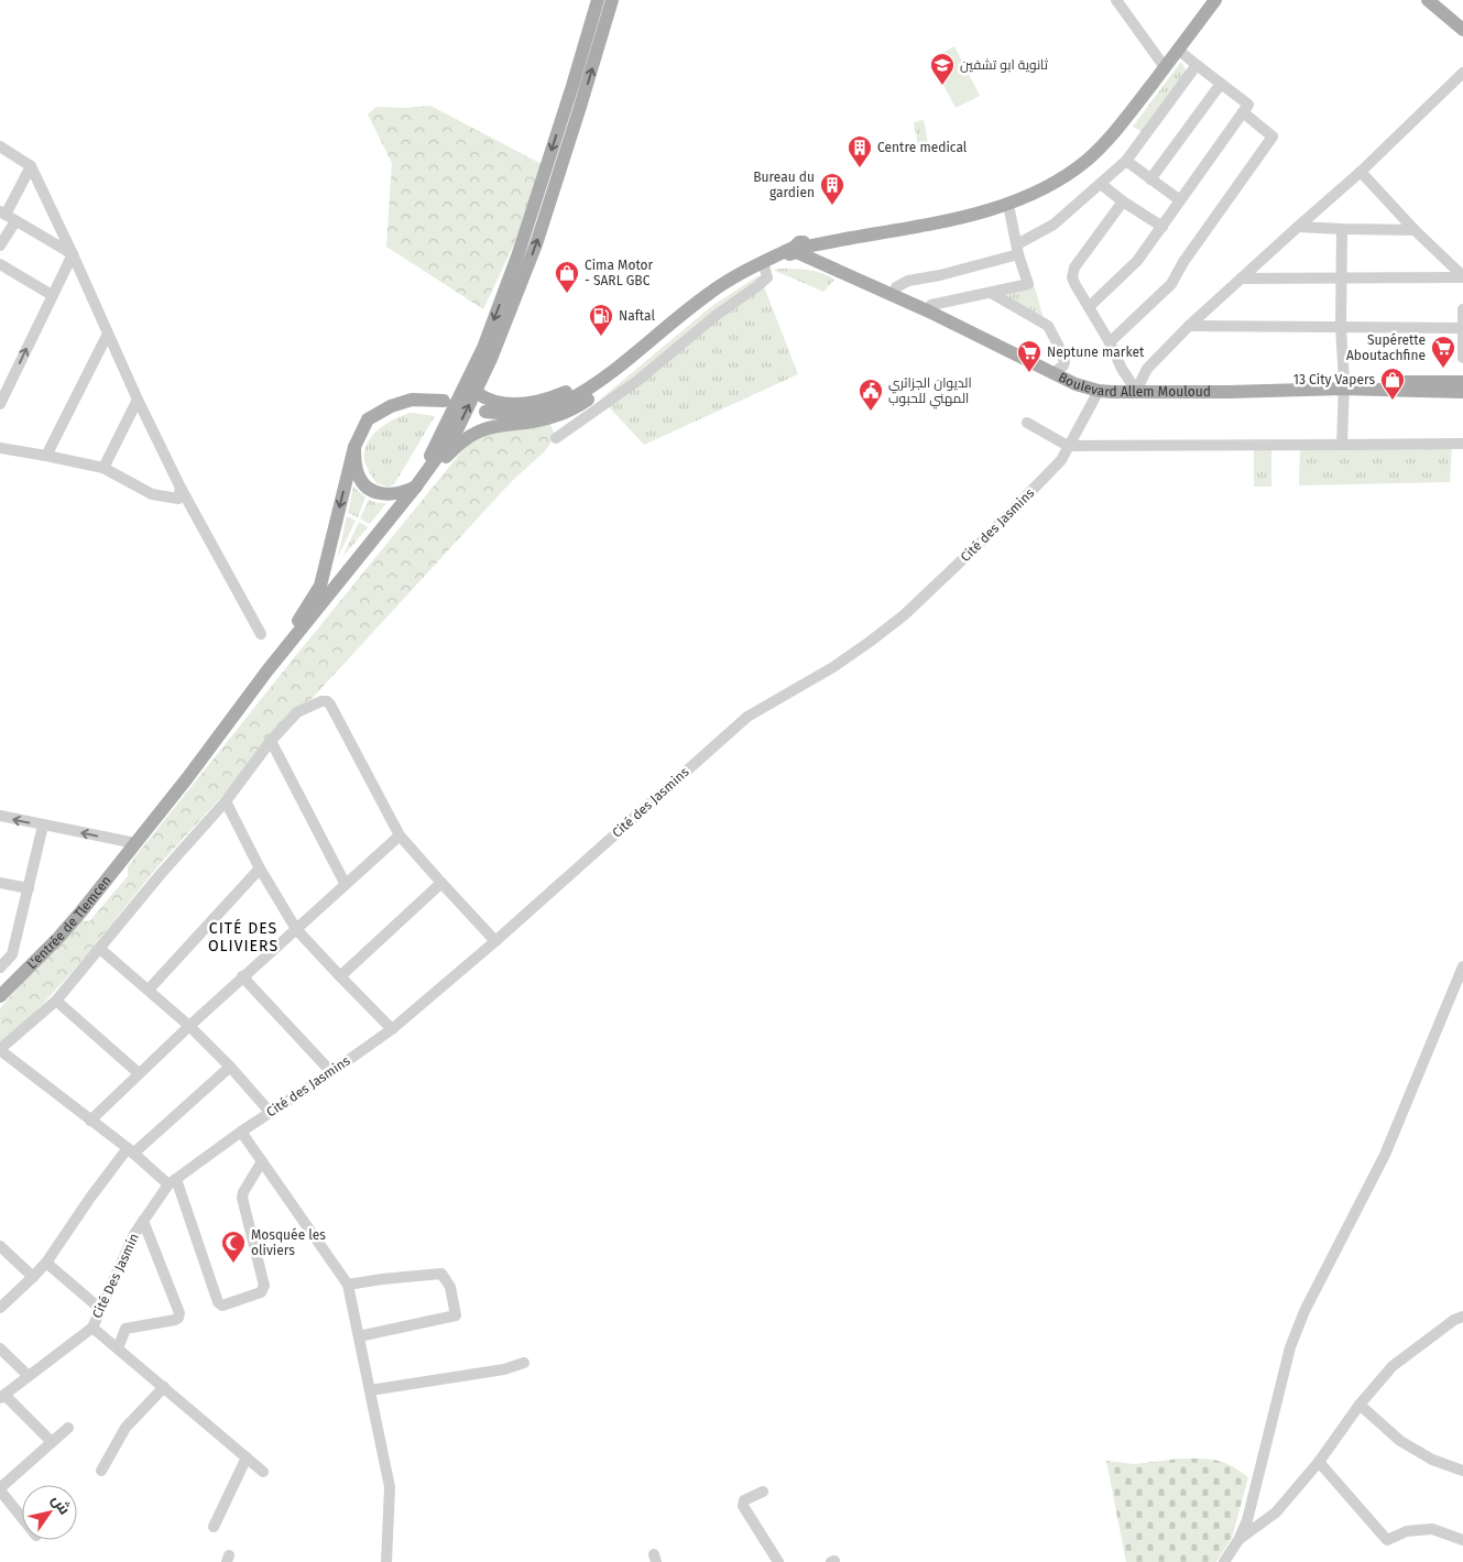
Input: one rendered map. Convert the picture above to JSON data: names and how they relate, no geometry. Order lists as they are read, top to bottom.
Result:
{
  "streets": {
    "main road": ["Boulevard Allem Mouloud", "L'entrée de Tlemcen"],
    "street": ["Cité des Jasmins", "Cité Des Jasmin"]
  },
  "crossings": [
    ["Boulevard Allem Mouloud", "Cité des Jasmins"],
    ["Cité des Jasmins", "Cité Des Jasmin"]
  ],
  "districts": ["CITÉ DES OLIVIERS"],
  "places": {
    "school or university": ["ثانوية ابو تشفين"],
    "building": ["Centre medical", "Bureau du gardien"],
    "shop": ["Cima Motor - SARL GBC", "13 City Vapers"],
    "fuel station": ["Naftal"],
    "supermarket": ["Supérette Aboutachfine", "Neptune market"],
    "public building": ["الديوان الجزائري المهني للحبوب"],
    "mosque": ["Mosquée les oliviers"]
  },
  "north": "top right"
}
